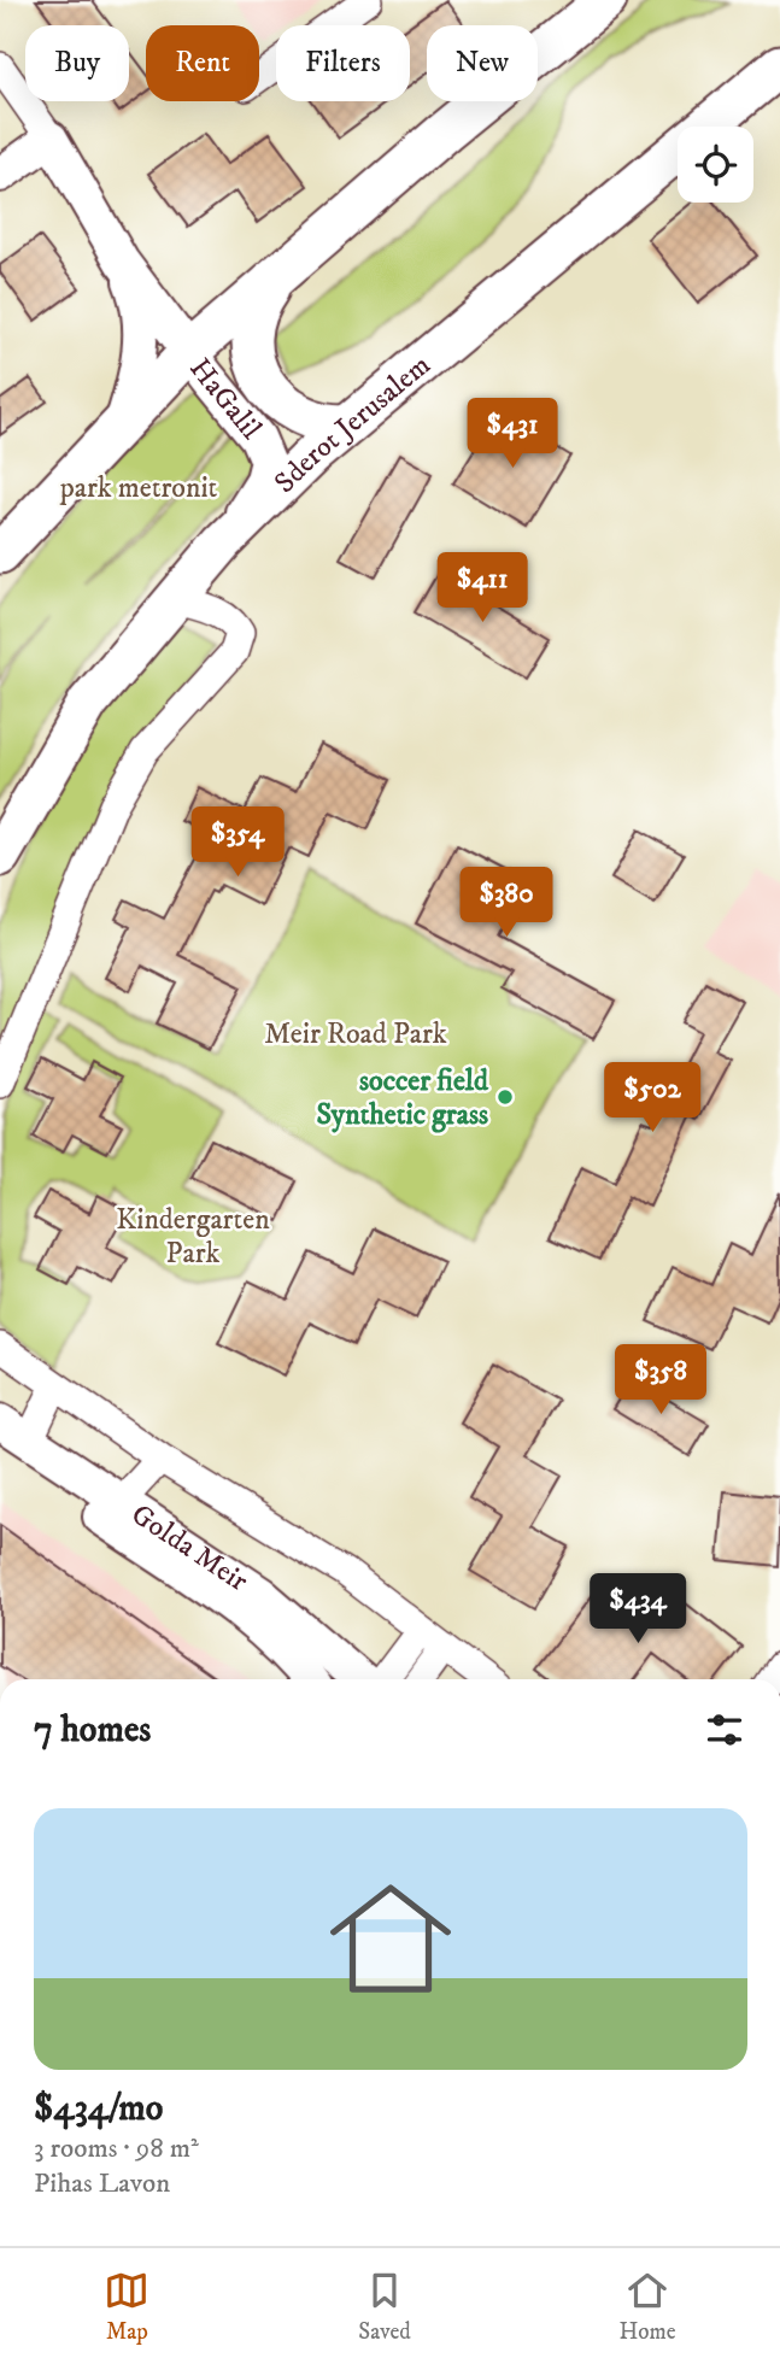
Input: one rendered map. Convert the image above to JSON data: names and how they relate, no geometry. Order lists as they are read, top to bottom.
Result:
{
  "streets": {
    "main road": ["Sderot Jerusalem"],
    "street": ["HaGalil", "Golda Meir"]
  },
  "crossings": [
    ["HaGalil", "Sderot Jerusalem"]
  ],
  "parks": ["park metronit", "Meir Road Park", "Kindergarten Park"],
  "places": ["soccer field Synthetic grass"],
  "page": {
    "chip": [
      "Buy",
      "Rent",
      "Filters",
      "New"
    ],
    "price": [
      "$431",
      "$411",
      "$354",
      "$380",
      "$502",
      "$358",
      "$434"
    ],
    "heading": "7 homes",
    "list": [
      {
        "name": "$434/mo",
        "note": "3 rooms · 98 m² · Pihas Lavon"
      }
    ],
    "tabs": ["Map", "Saved", "Home"]
  }
}
